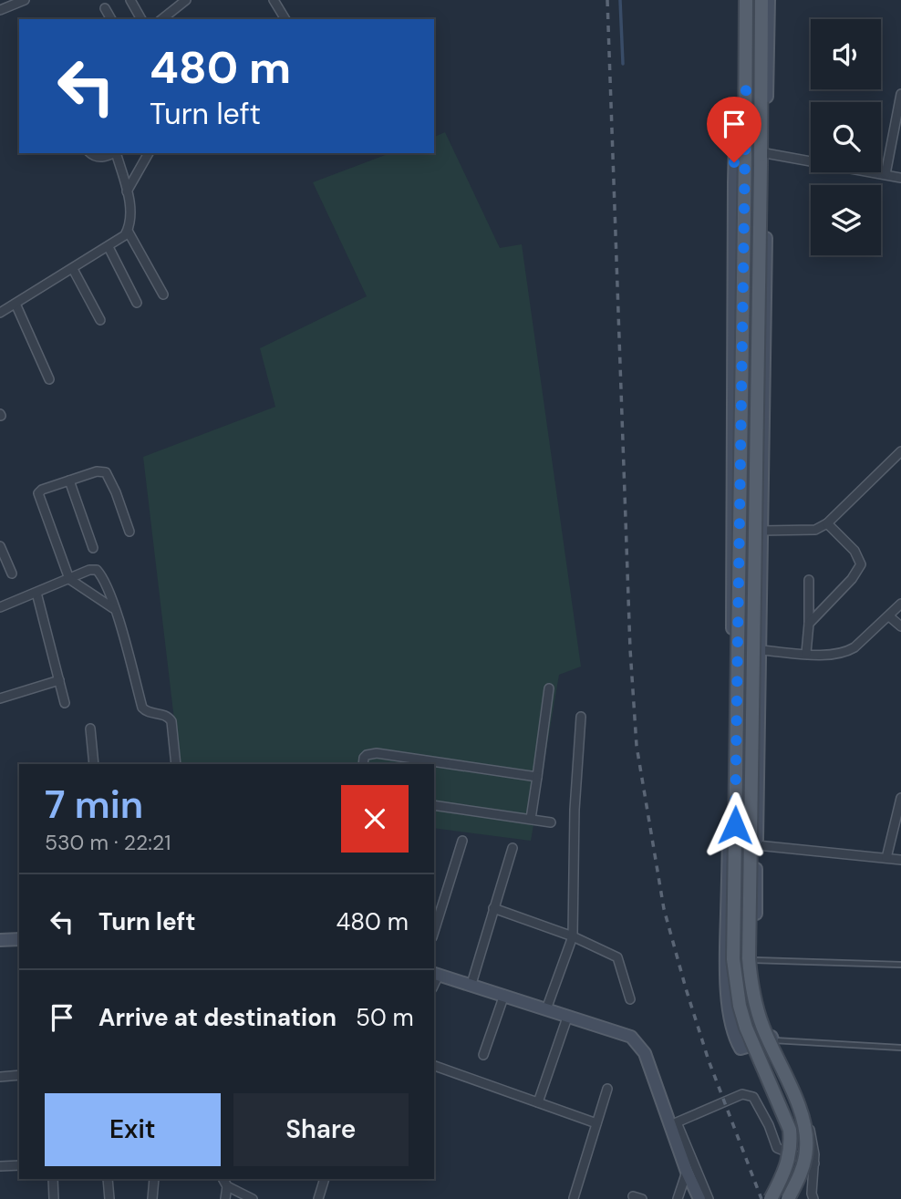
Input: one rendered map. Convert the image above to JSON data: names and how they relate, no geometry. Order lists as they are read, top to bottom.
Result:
{
  "page": {
    "turn": ["480 m", "Turn left"],
    "heading": ["7 min", "530 m · 22:21"],
    "list": [
      {
        "name": "Turn left",
        "value": "480 m"
      },
      {
        "name": "Arrive at destination",
        "value": "50 m"
      }
    ],
    "buttons": ["Exit", "Share"]
  }
}
